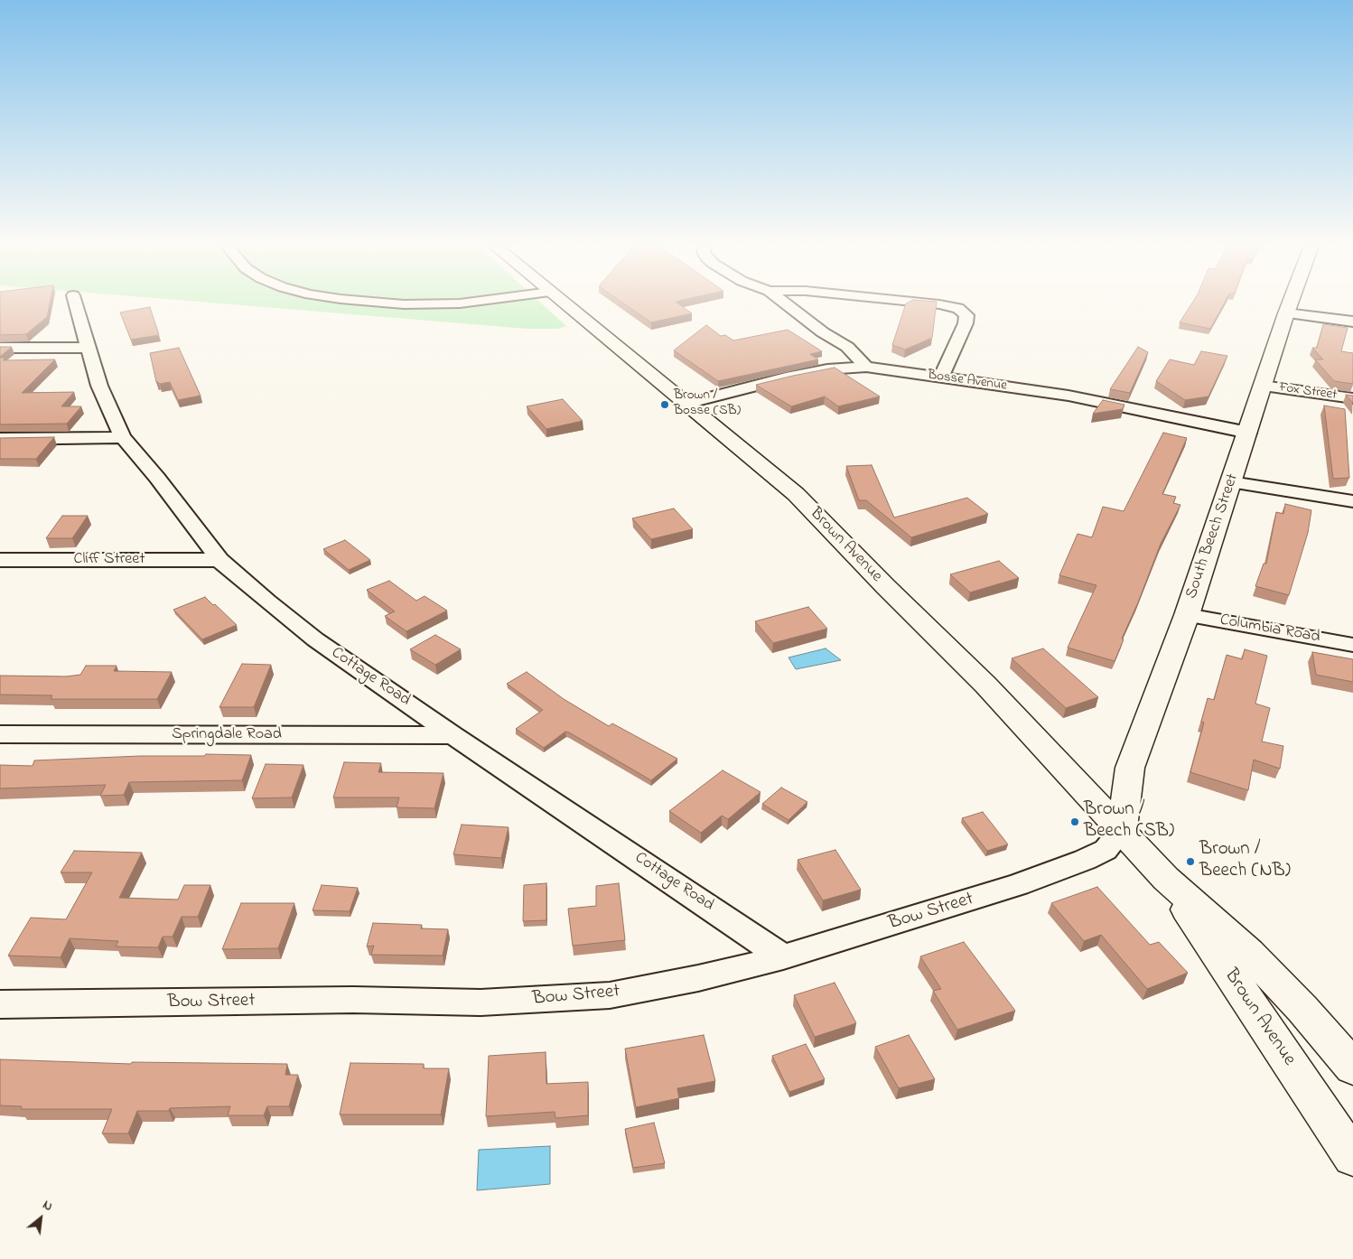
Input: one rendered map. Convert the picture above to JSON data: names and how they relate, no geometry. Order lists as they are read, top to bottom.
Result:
{
  "streets": {
    "main road": ["South Beech Street", "Brown Avenue"],
    "street": [
      "Bosse Avenue",
      "Fox Street",
      "Cliff Street",
      "Columbia Road",
      "Cottage Road",
      "Springdale Road",
      "Bow Street"
    ]
  },
  "crossings": [
    ["Bosse Avenue", "South Beech Street"],
    ["Bosse Avenue", "Brown Avenue"],
    ["Fox Street", "South Beech Street"],
    ["South Beech Street", "Brown Avenue"],
    ["South Beech Street", "Columbia Road"],
    ["South Beech Street", "Bow Street"],
    ["Brown Avenue", "Bow Street"],
    ["Cliff Street", "Cottage Road"],
    ["Cottage Road", "Springdale Road"],
    ["Cottage Road", "Bow Street"]
  ],
  "places": ["Brown / Bosse (SB)", "Brown / Beech (SB)", "Brown / Beech (NB)"],
  "north": "top right"
}
